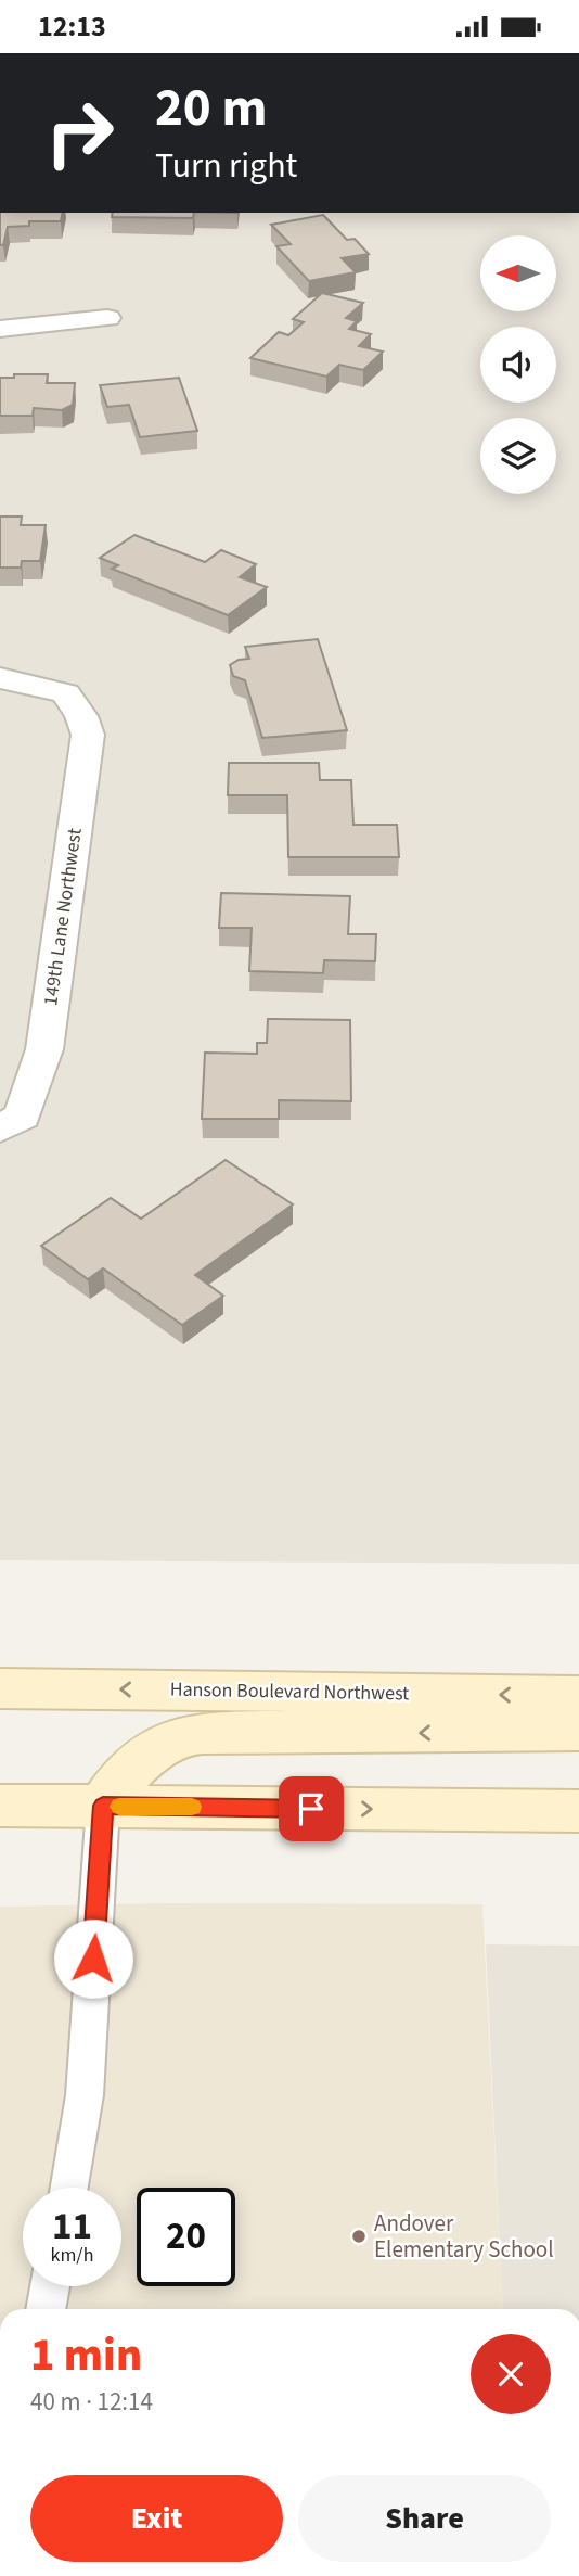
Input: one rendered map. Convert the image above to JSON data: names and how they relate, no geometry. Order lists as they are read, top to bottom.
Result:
{
  "streets": {
    "main road": ["Hanson Boulevard Northwest"],
    "street": ["149th Lane Northwest"]
  },
  "places": ["Andover Elementary School"],
  "north": "left",
  "page": {
    "status": "12:13",
    "turn": ["20 m", "Turn right"],
    "speed": "11 km/h",
    "limit": "20",
    "heading": ["1 min", "40 m · 12:14"],
    "buttons": ["Exit", "Share"]
  }
}
